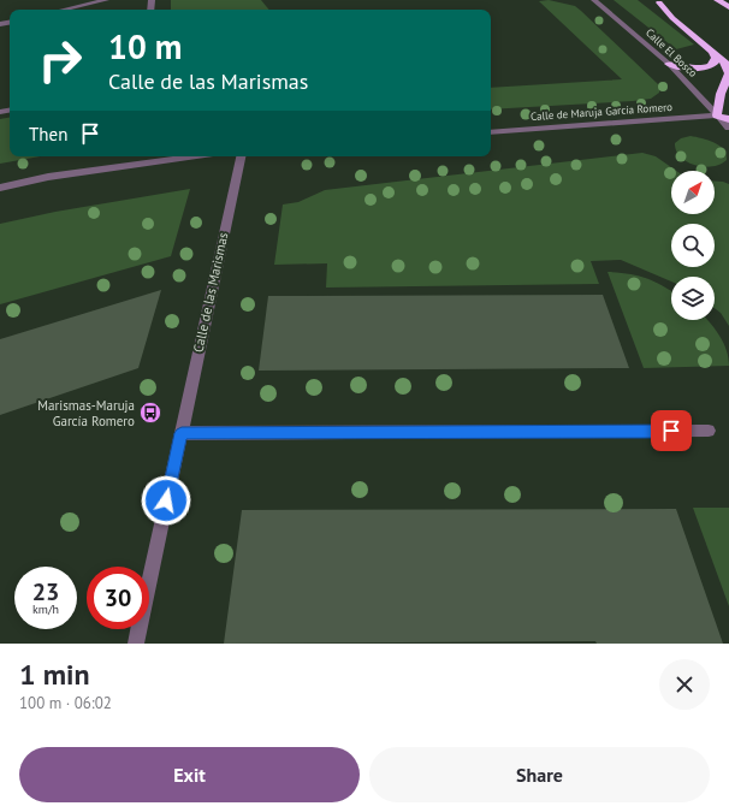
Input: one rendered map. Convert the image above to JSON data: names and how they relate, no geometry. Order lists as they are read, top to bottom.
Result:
{
  "streets": {
    "street": ["Calle El Bosco", "Calle de Maruja García Romero", "Calle de las Marismas"]
  },
  "crossings": [
    ["Calle El Bosco", "Calle de Maruja García Romero"]
  ],
  "places": {
    "bus stop": ["Marismas-Maruja García Romero"]
  },
  "north": "top right",
  "page": {
    "turn": ["10 m", "Calle de las Marismas"],
    "then": "Then",
    "speed": "23 km/h",
    "limit": "30",
    "heading": ["1 min", "100 m · 06:02"],
    "buttons": ["Exit", "Share"]
  }
}
